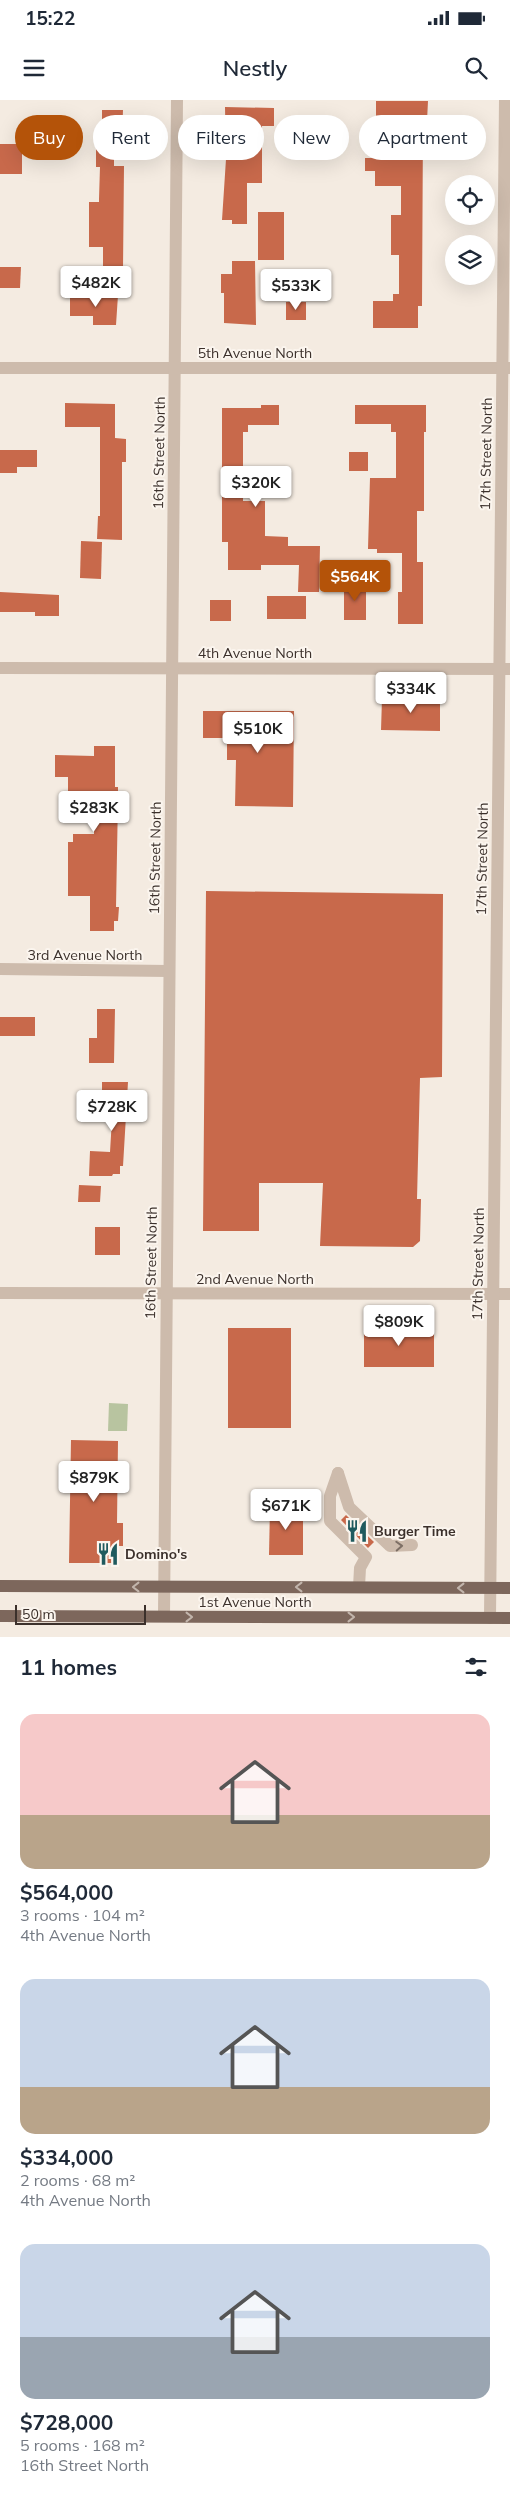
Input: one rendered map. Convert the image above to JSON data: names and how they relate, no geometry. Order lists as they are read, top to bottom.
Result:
{
  "streets": {
    "main road": ["1st Avenue North"],
    "street": [
      "5th Avenue North",
      "16th Street North",
      "17th Street North",
      "4th Avenue North",
      "3rd Avenue North",
      "2nd Avenue North"
    ]
  },
  "crossings": [
    ["5th Avenue North", "16th Street North"],
    ["5th Avenue North", "17th Street North"],
    ["16th Street North", "4th Avenue North"],
    ["16th Street North", "3rd Avenue North"],
    ["16th Street North", "2nd Avenue North"],
    ["16th Street North", "1st Avenue North"],
    ["17th Street North", "4th Avenue North"],
    ["17th Street North", "2nd Avenue North"],
    ["17th Street North", "1st Avenue North"]
  ],
  "places": {
    "restaurant": ["Burger Time", "Domino's"]
  },
  "scale_bar": "50 m",
  "page": {
    "status": "15:22",
    "header": "Nestly",
    "chip": [
      "Buy",
      "Rent",
      "Filters",
      "New",
      "Apartment"
    ],
    "price": [
      "$482K",
      "$533K",
      "$320K",
      "$564K",
      "$334K",
      "$510K",
      "$283K",
      "$728K",
      "$809K",
      "$879K",
      "$671K"
    ],
    "scale": "50 m",
    "heading": "11 homes",
    "list": [
      {
        "name": "$564,000",
        "note": "3 rooms · 104 m² · 4th Avenue North"
      },
      {
        "name": "$334,000",
        "note": "2 rooms · 68 m² · 4th Avenue North"
      },
      {
        "name": "$728,000",
        "note": "5 rooms · 168 m² · 16th Street North"
      }
    ]
  }
}
